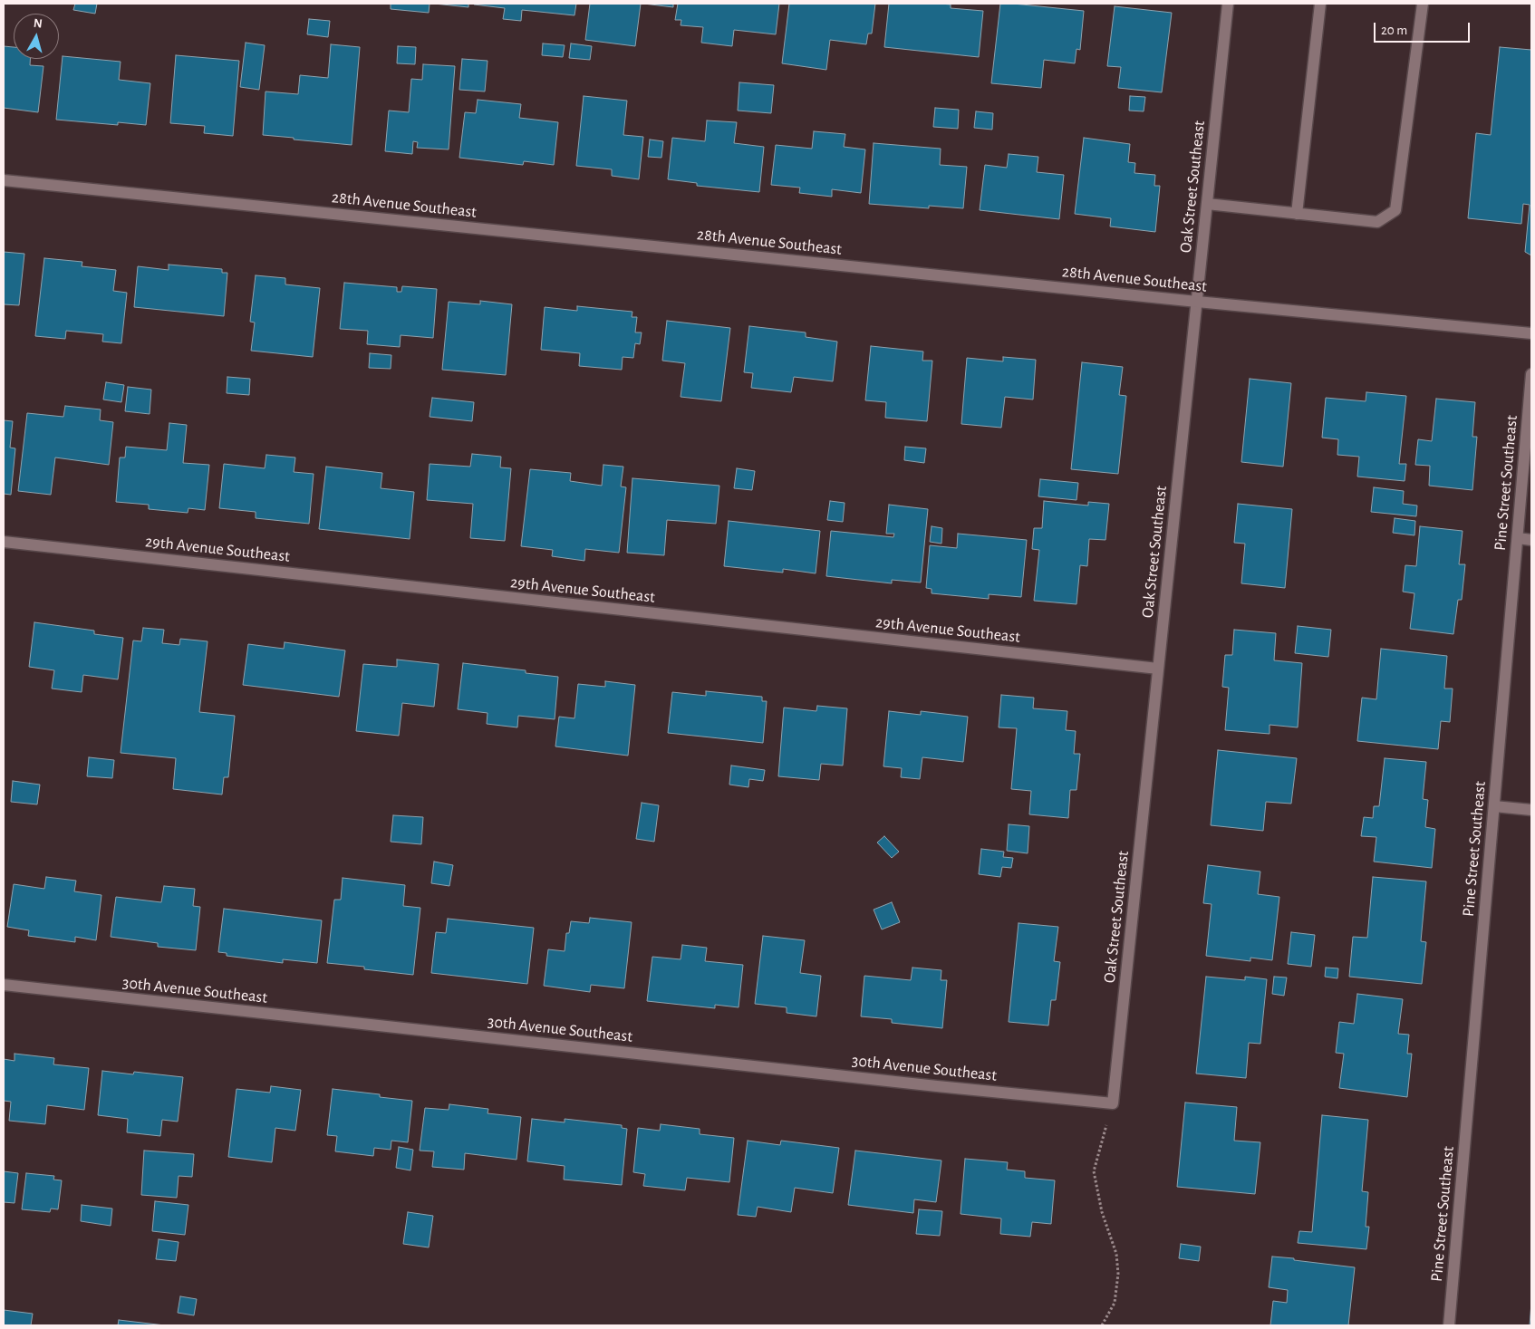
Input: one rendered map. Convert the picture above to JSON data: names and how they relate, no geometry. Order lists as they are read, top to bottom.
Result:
{
  "streets": {
    "street": [
      "Oak Street Southeast",
      "28th Avenue Southeast",
      "Pine Street Southeast",
      "29th Avenue Southeast",
      "30th Avenue Southeast"
    ]
  },
  "crossings": [
    ["Oak Street Southeast", "28th Avenue Southeast"],
    ["Oak Street Southeast", "29th Avenue Southeast"],
    ["Oak Street Southeast", "30th Avenue Southeast"]
  ],
  "scale_bar": "20 m",
  "north": "top"
}
